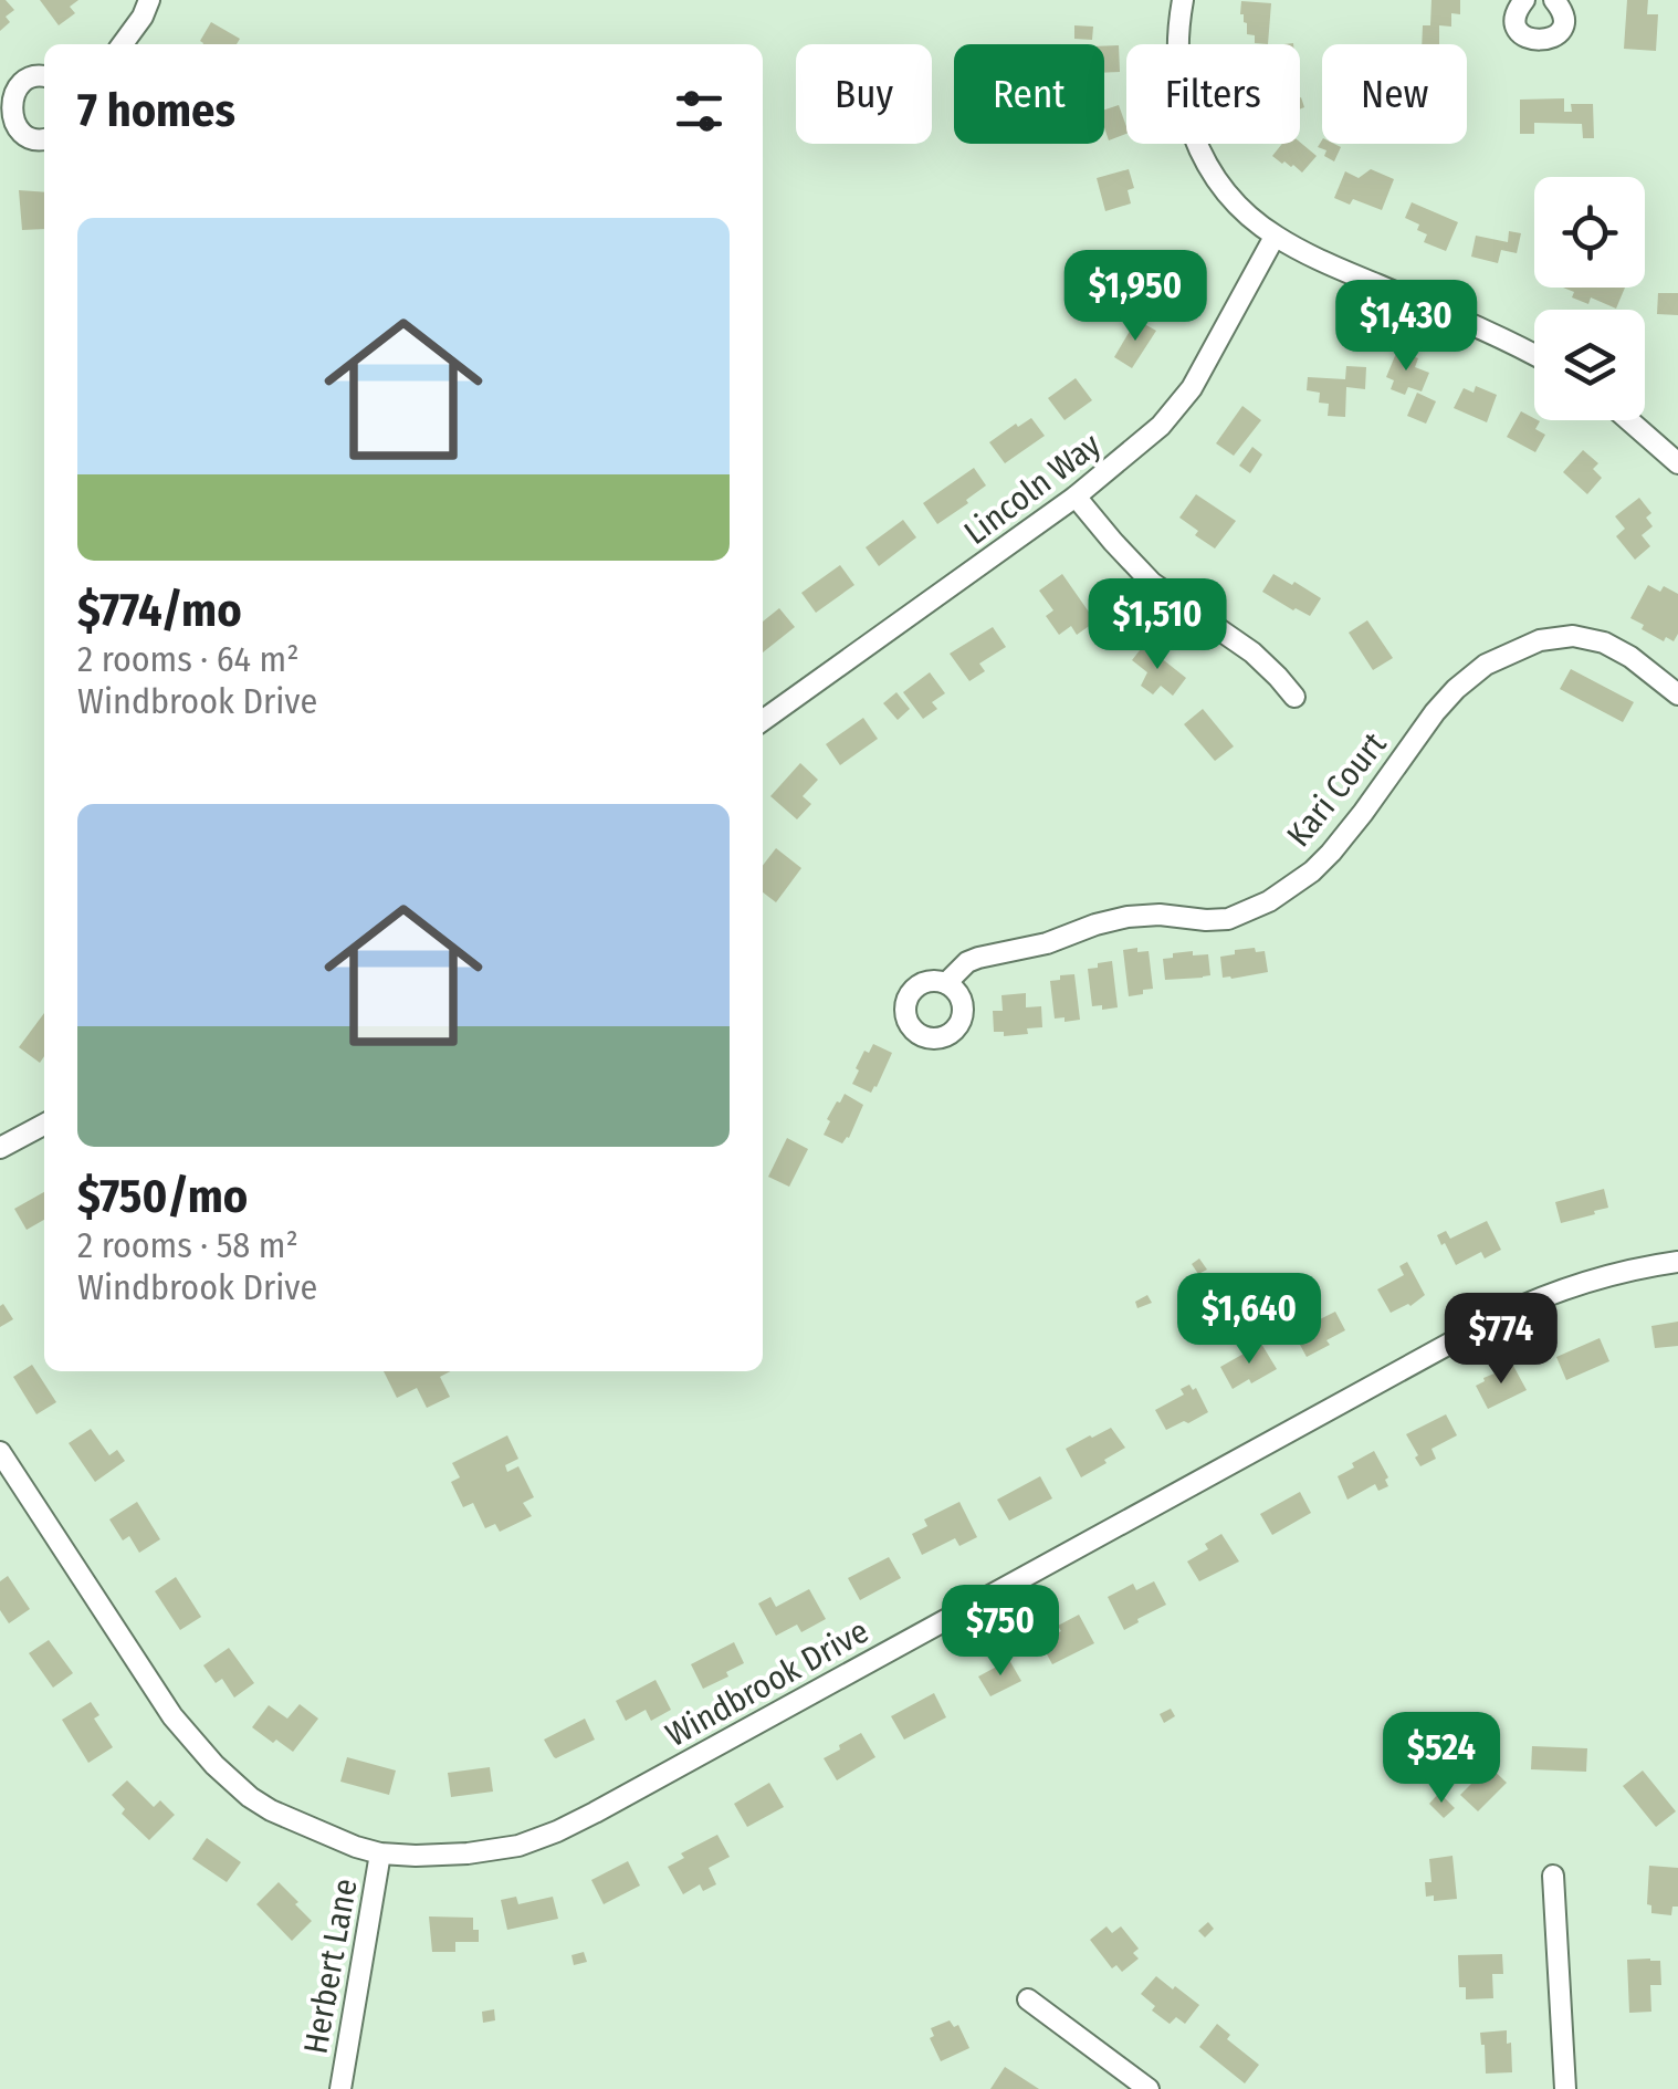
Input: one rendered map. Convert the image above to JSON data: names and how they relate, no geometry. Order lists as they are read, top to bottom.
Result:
{
  "streets": {
    "street": [
      "Lincoln Way",
      "Kari Court",
      "Windbrook Drive",
      "Herbert Lane"
    ]
  },
  "crossings": [
    ["Windbrook Drive", "Herbert Lane"]
  ],
  "page": {
    "chip": [
      "Buy",
      "Rent",
      "Filters",
      "New"
    ],
    "heading": "7 homes",
    "list": [
      {
        "name": "$774/mo",
        "note": "2 rooms · 64 m² · Windbrook Drive"
      },
      {
        "name": "$750/mo",
        "note": "2 rooms · 58 m² · Windbrook Drive"
      }
    ],
    "price": [
      "$1,950",
      "$1,430",
      "$1,510",
      "$1,640",
      "$774",
      "$750",
      "$524"
    ]
  }
}
